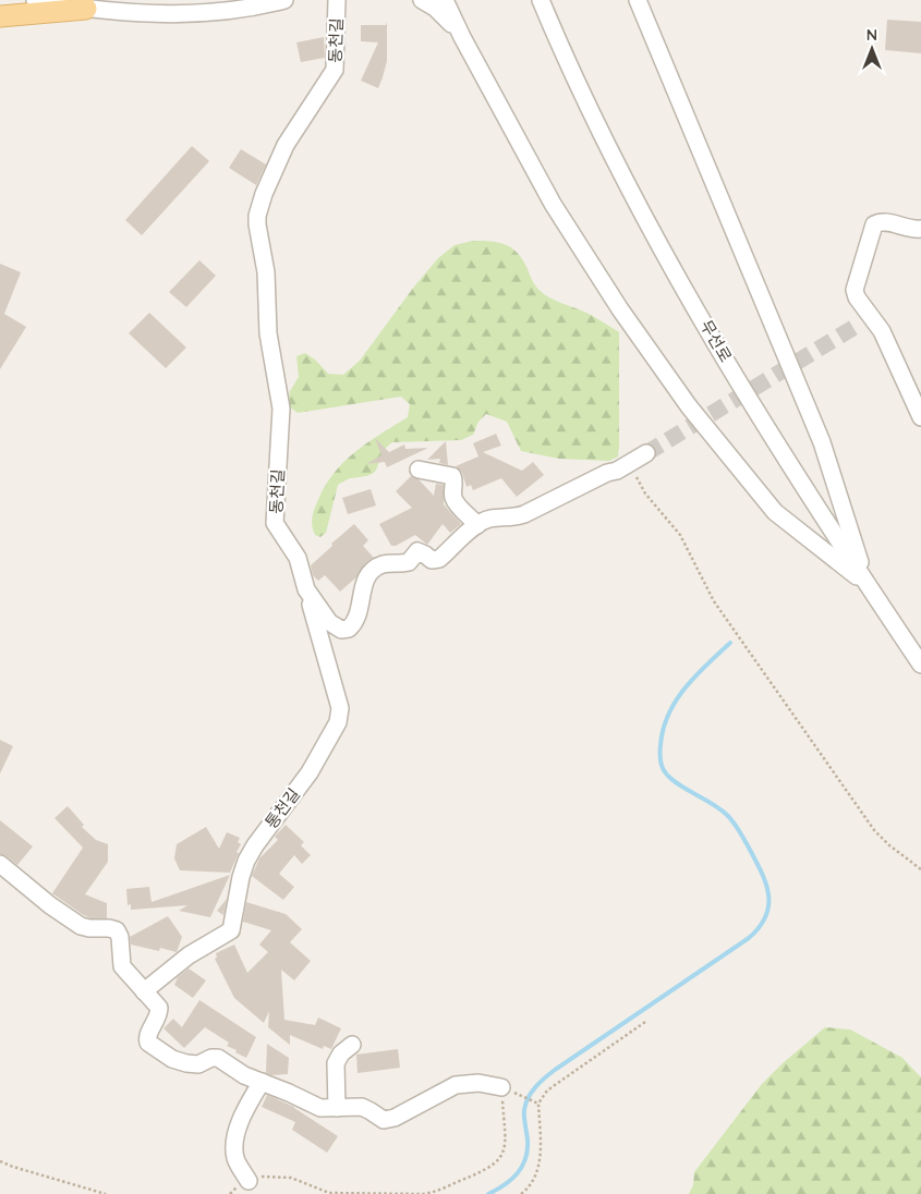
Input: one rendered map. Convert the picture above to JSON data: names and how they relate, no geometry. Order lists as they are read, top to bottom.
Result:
{
  "streets": {
    "street": ["동천길", "무선로", "통천길"]
  },
  "crossings": [
    ["동천길", "통천길"]
  ],
  "north": "top"
}
